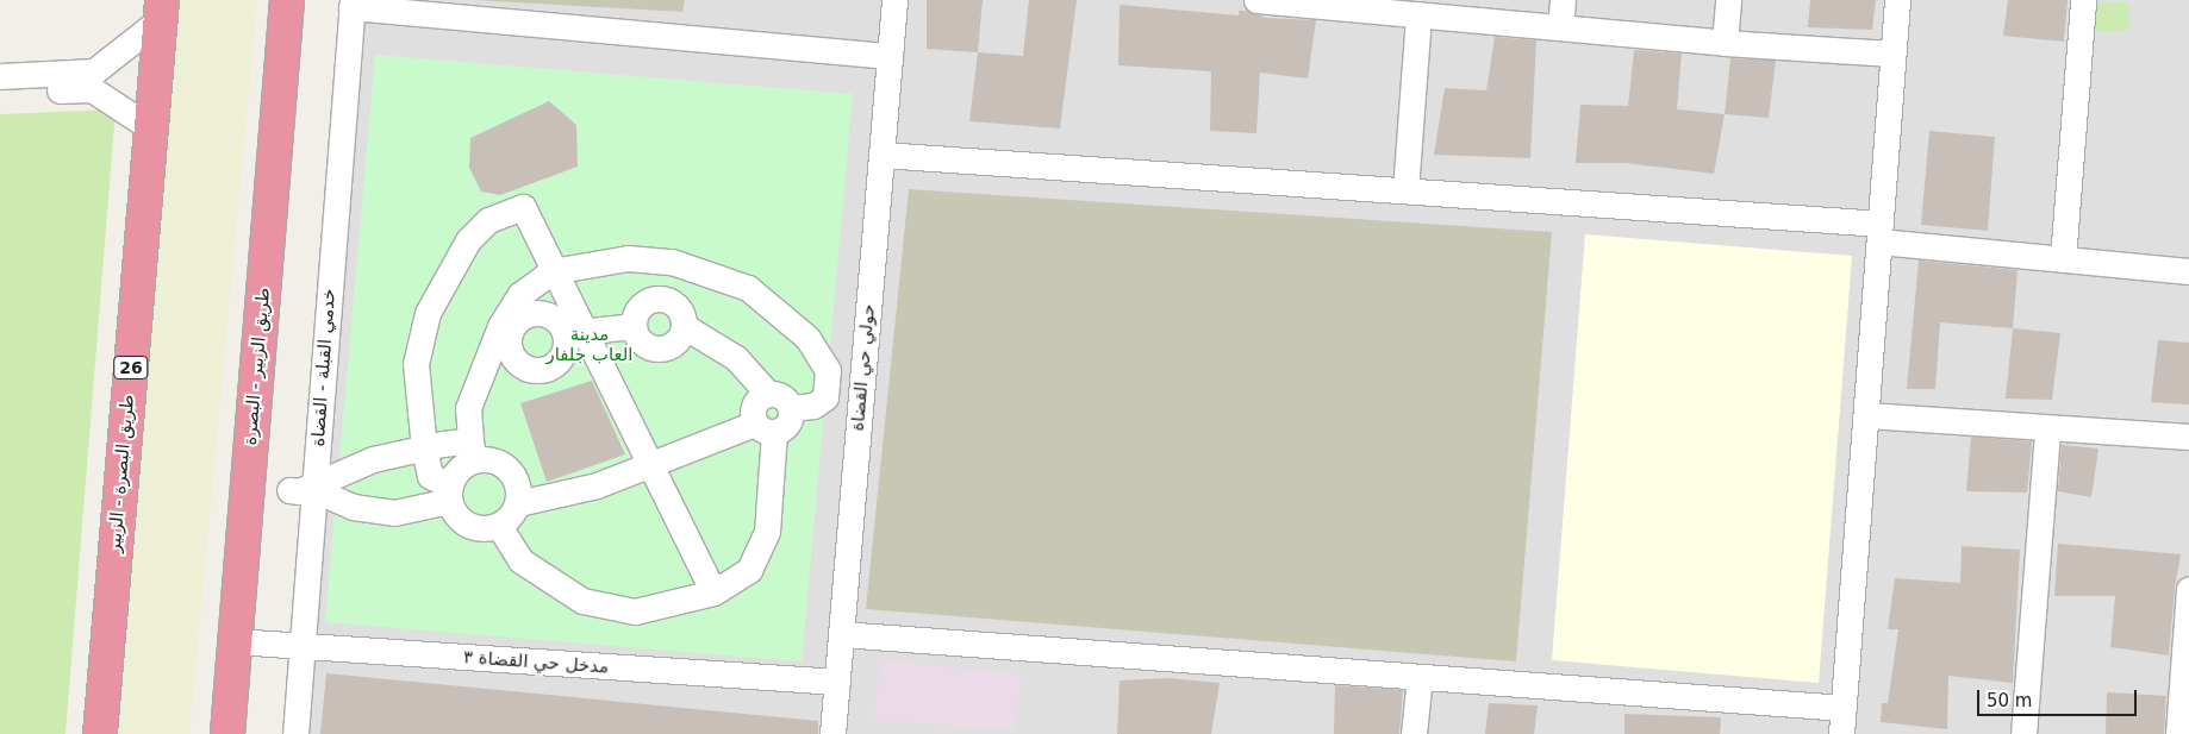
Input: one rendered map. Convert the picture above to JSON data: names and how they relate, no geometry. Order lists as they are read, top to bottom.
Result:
{
  "streets": {
    "highway": ["طريق الزبير - البصرة", "26", "طريق البصرة - الزبير"],
    "street": ["خدمي القبلة - القضاة", "حولي حي القضاة", "مدخل حي القضاة ٣"]
  },
  "crossings": [
    ["طريق الزبير - البصرة", "مدخل حي القضاة ٣"],
    ["خدمي القبلة - القضاة", "مدخل حي القضاة ٣"],
    ["حولي حي القضاة", "مدخل حي القضاة ٣"]
  ],
  "parks": ["مدينة العاب جلفار"],
  "scale_bar": "50 m"
}
